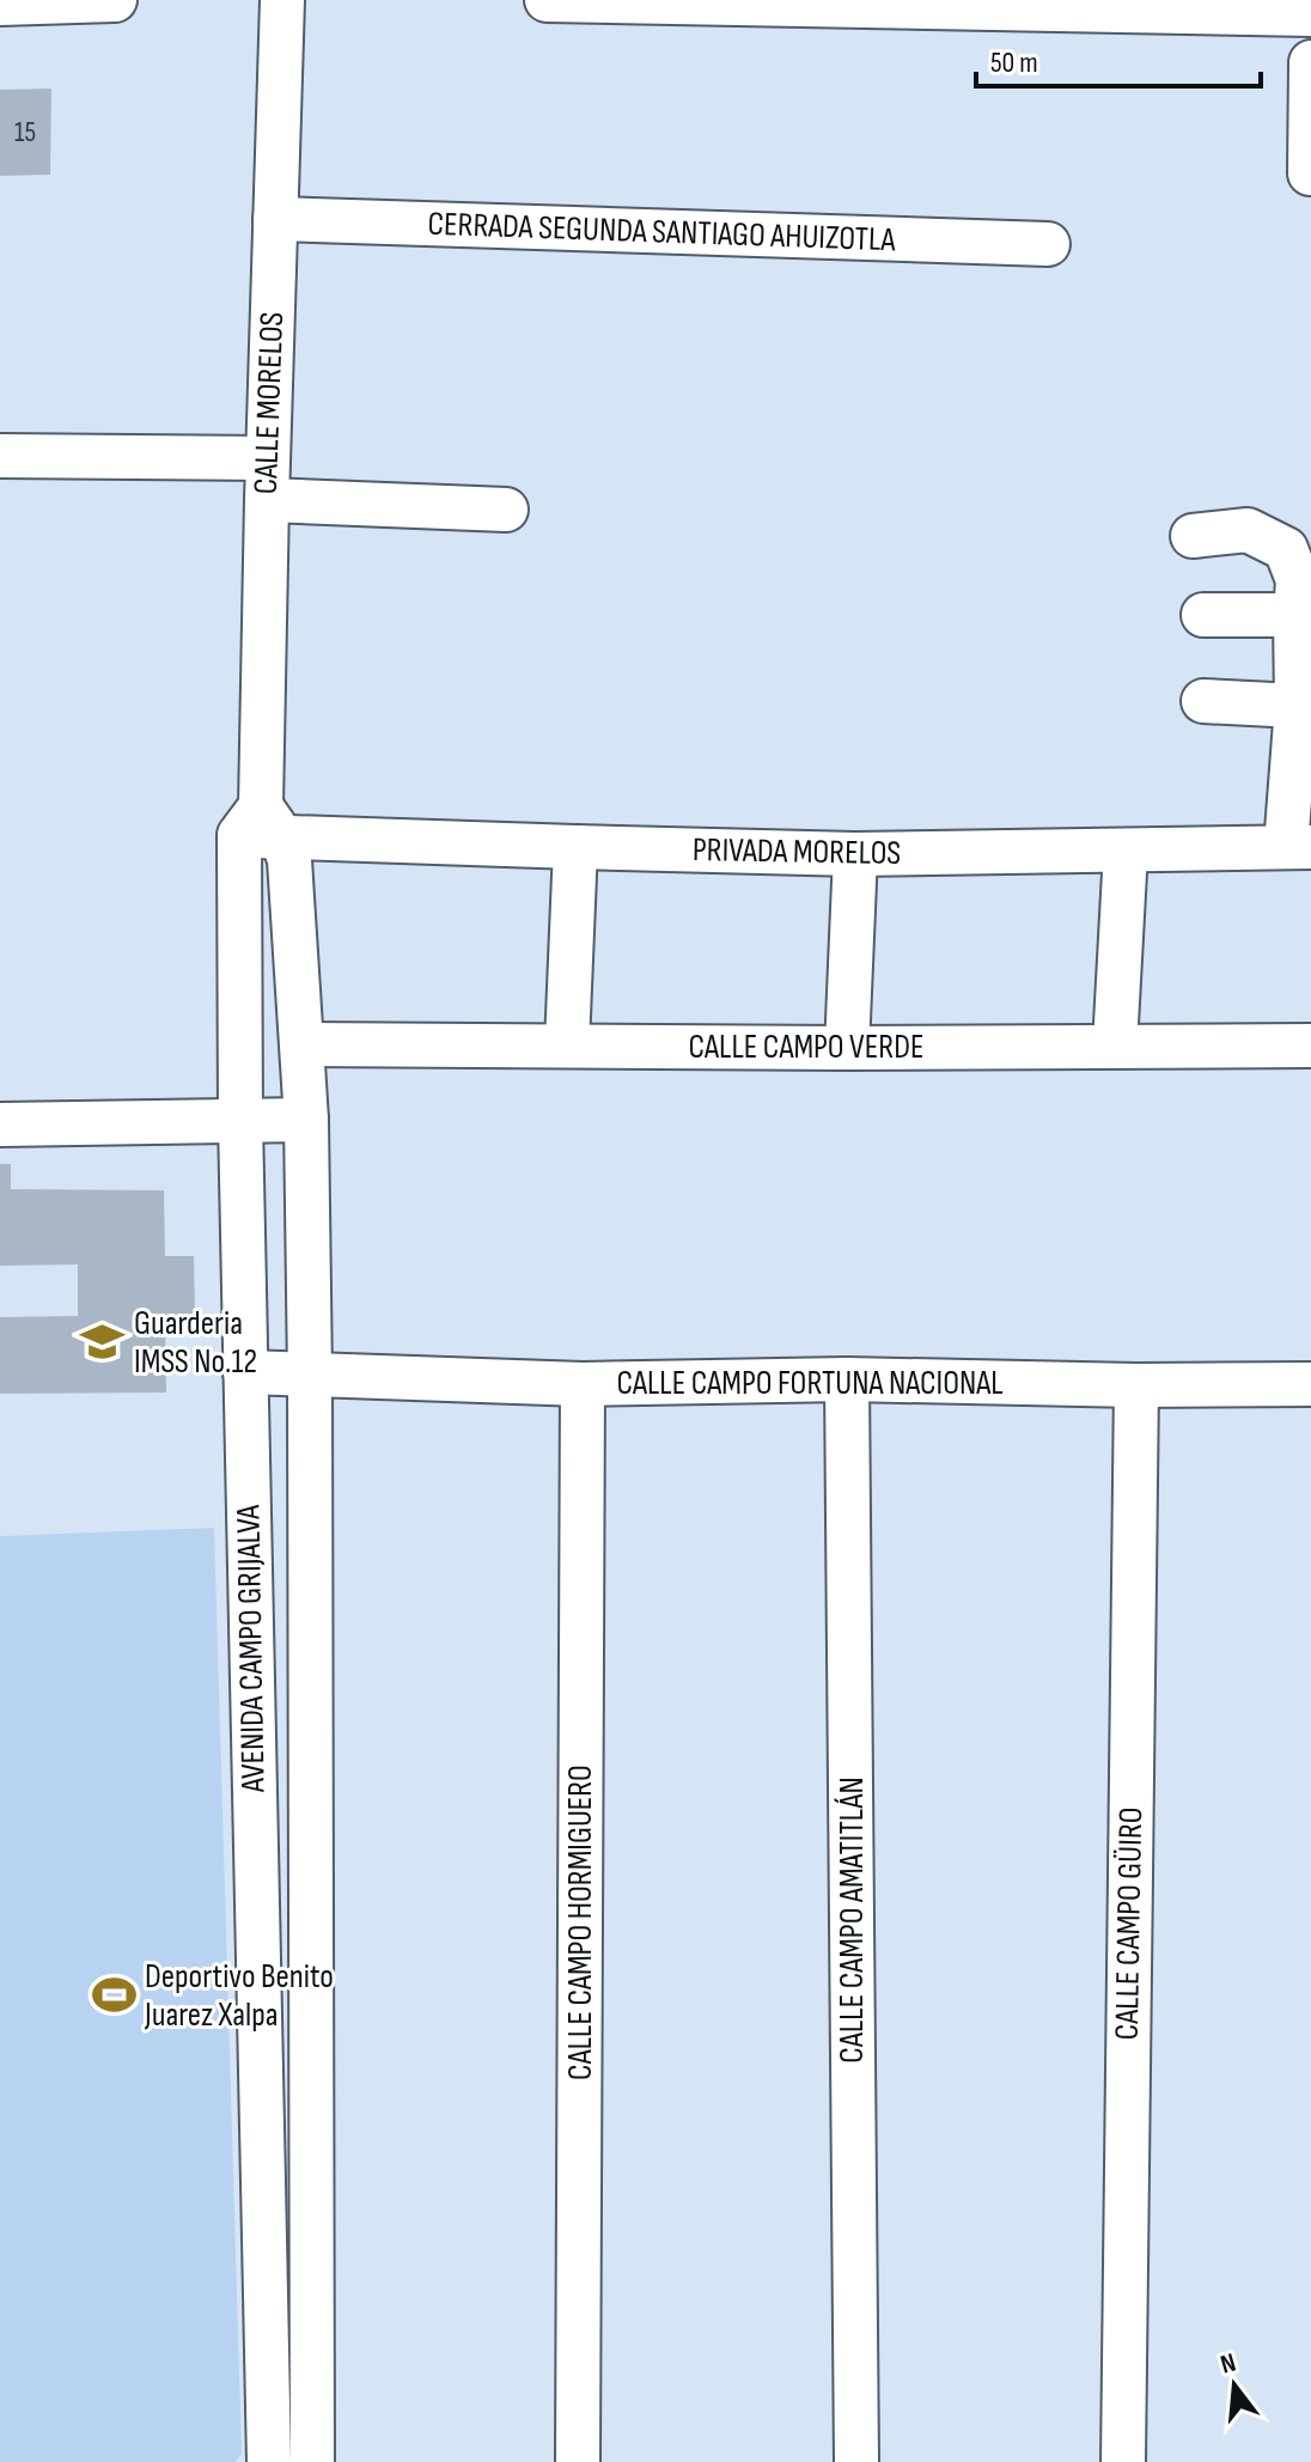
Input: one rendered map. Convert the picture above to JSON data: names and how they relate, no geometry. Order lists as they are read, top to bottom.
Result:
{
  "streets": {
    "street": [
      "CERRADA SEGUNDA SANTIAGO AHUIZOTLA",
      "CALLE MORELOS",
      "PRIVADA MORELOS",
      "CALLE CAMPO VERDE",
      "CALLE CAMPO FORTUNA NACIONAL",
      "AVENIDA CAMPO GRIJALVA",
      "CALLE CAMPO AMATITLÁN",
      "CALLE CAMPO HORMIGUERO",
      "CALLE CAMPO GÜIRO"
    ]
  },
  "crossings": [
    ["CERRADA SEGUNDA SANTIAGO AHUIZOTLA", "CALLE MORELOS"],
    ["CALLE MORELOS", "PRIVADA MORELOS"],
    ["CALLE MORELOS", "AVENIDA CAMPO GRIJALVA"],
    ["PRIVADA MORELOS", "AVENIDA CAMPO GRIJALVA"],
    ["CALLE CAMPO VERDE", "AVENIDA CAMPO GRIJALVA"],
    ["CALLE CAMPO FORTUNA NACIONAL", "AVENIDA CAMPO GRIJALVA"],
    ["CALLE CAMPO FORTUNA NACIONAL", "CALLE CAMPO AMATITLÁN"],
    ["CALLE CAMPO FORTUNA NACIONAL", "CALLE CAMPO HORMIGUERO"],
    ["CALLE CAMPO FORTUNA NACIONAL", "CALLE CAMPO GÜIRO"]
  ],
  "places": {
    "school or university": ["Guarderia IMSS No.12"],
    "sports": ["Deportivo Benito Juarez Xalpa"]
  },
  "house_numbers": ["15"],
  "scale_bar": "50 m",
  "north": "top"
}
